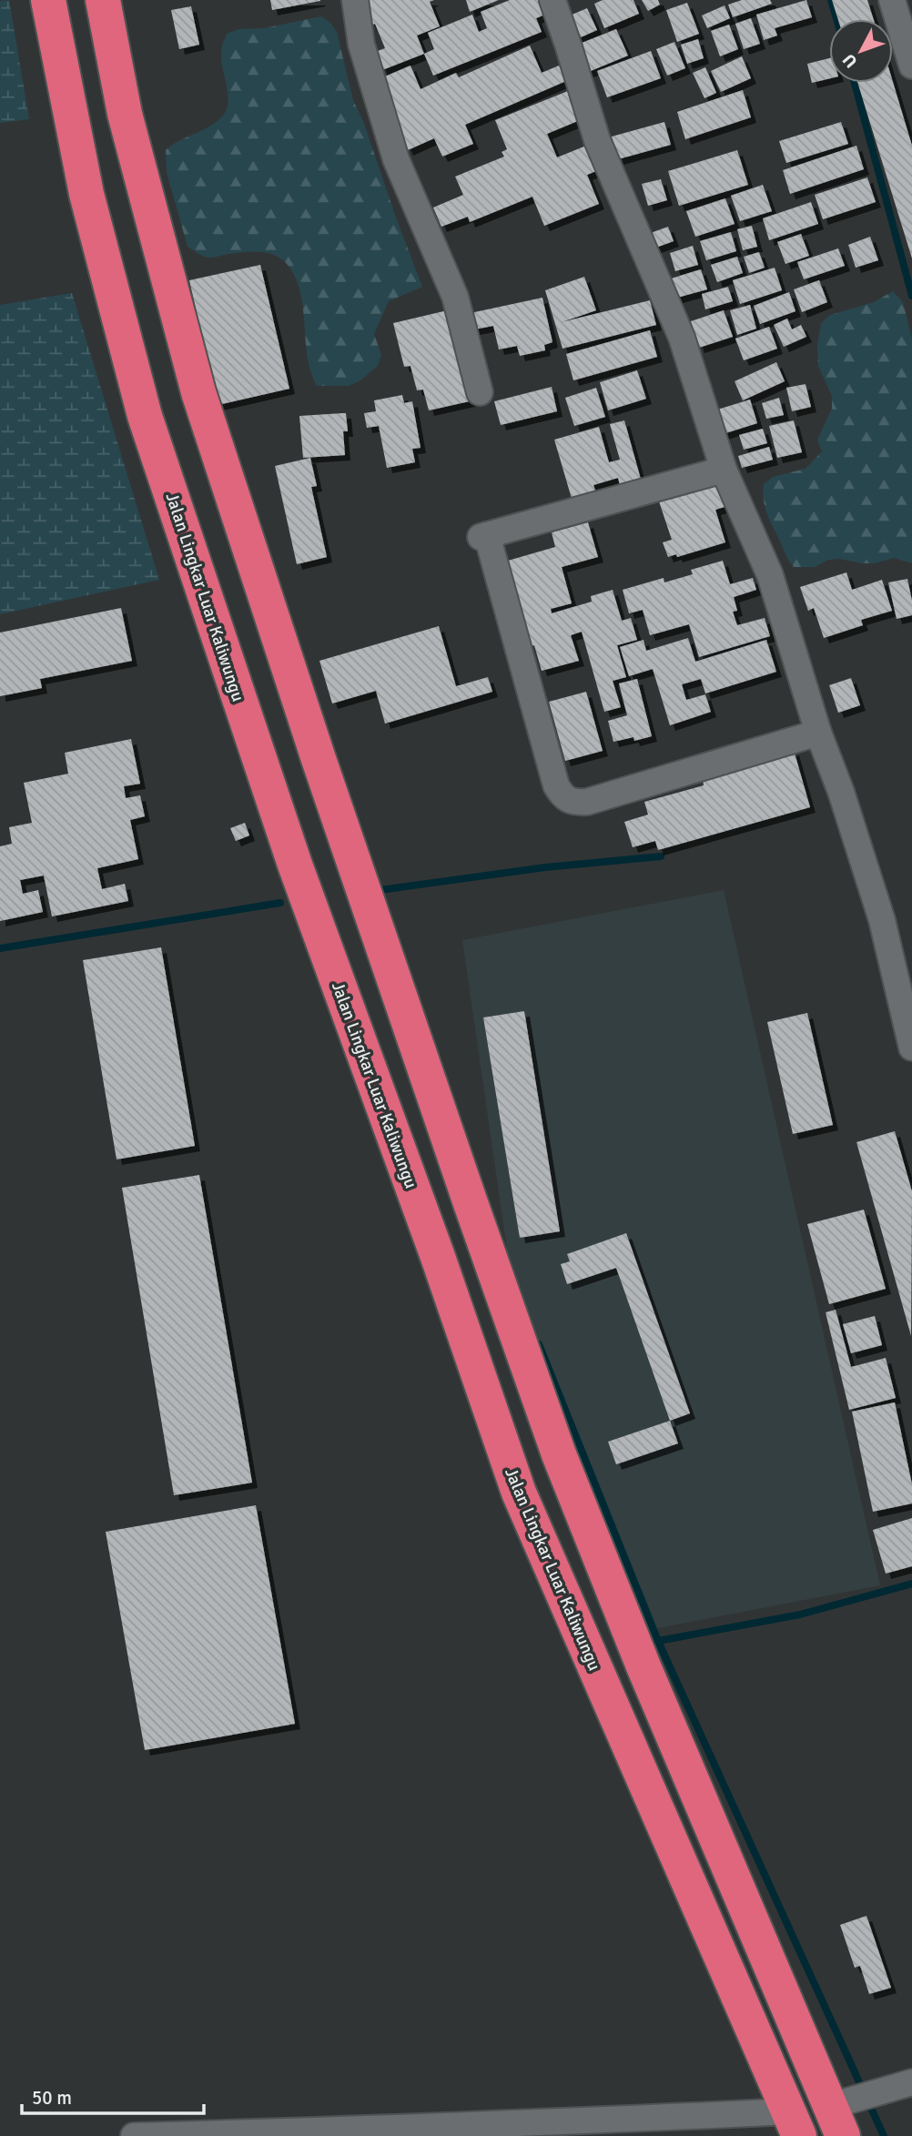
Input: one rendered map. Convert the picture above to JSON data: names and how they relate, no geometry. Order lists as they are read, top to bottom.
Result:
{
  "streets": {
    "highway": ["Jalan Lingkar Luar Kaliwungu"]
  },
  "scale_bar": "50 m",
  "north": "bottom left"
}
